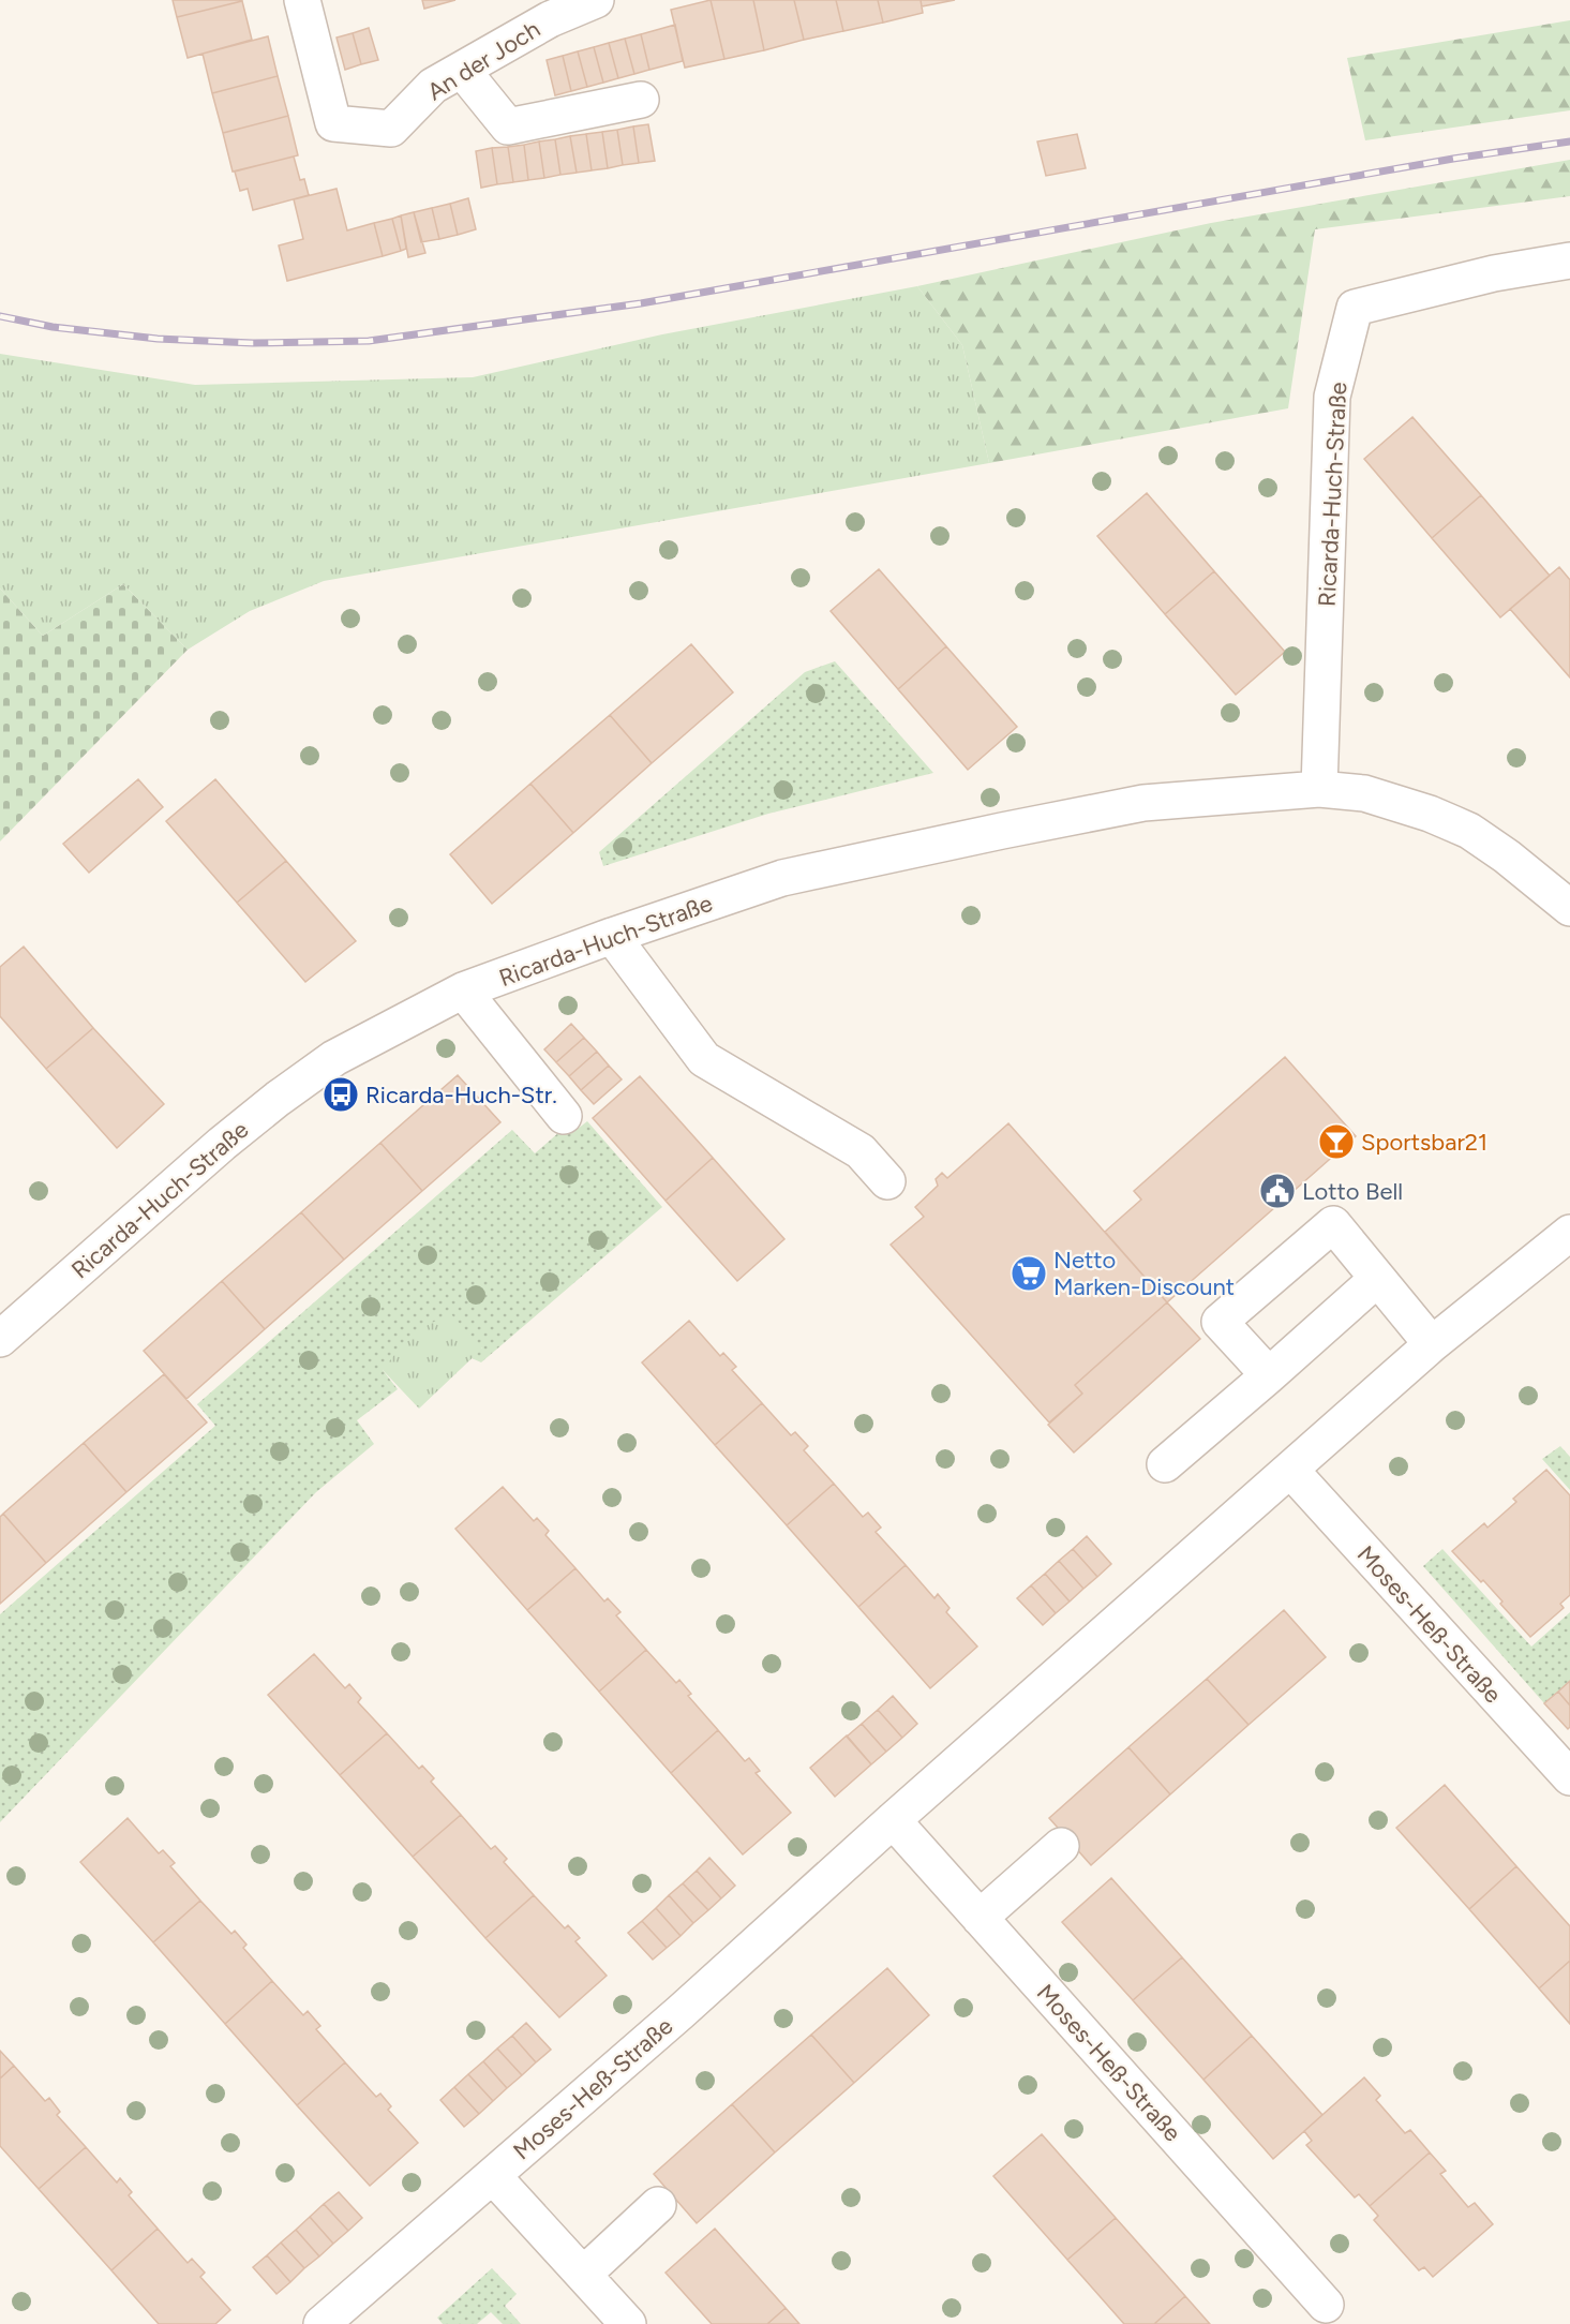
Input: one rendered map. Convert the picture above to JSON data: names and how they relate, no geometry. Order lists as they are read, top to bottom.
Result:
{
  "streets": {
    "street": ["An der Joch", "Ricarda-Huch-Straße", "Moses-Heß-Straße"]
  },
  "places": {
    "bus stop": ["Ricarda-Huch-Str."],
    "bar": ["Sportsbar21"],
    "public building": ["Lotto Bell"],
    "supermarket": ["Netto Marken-Discount"]
  }
}
